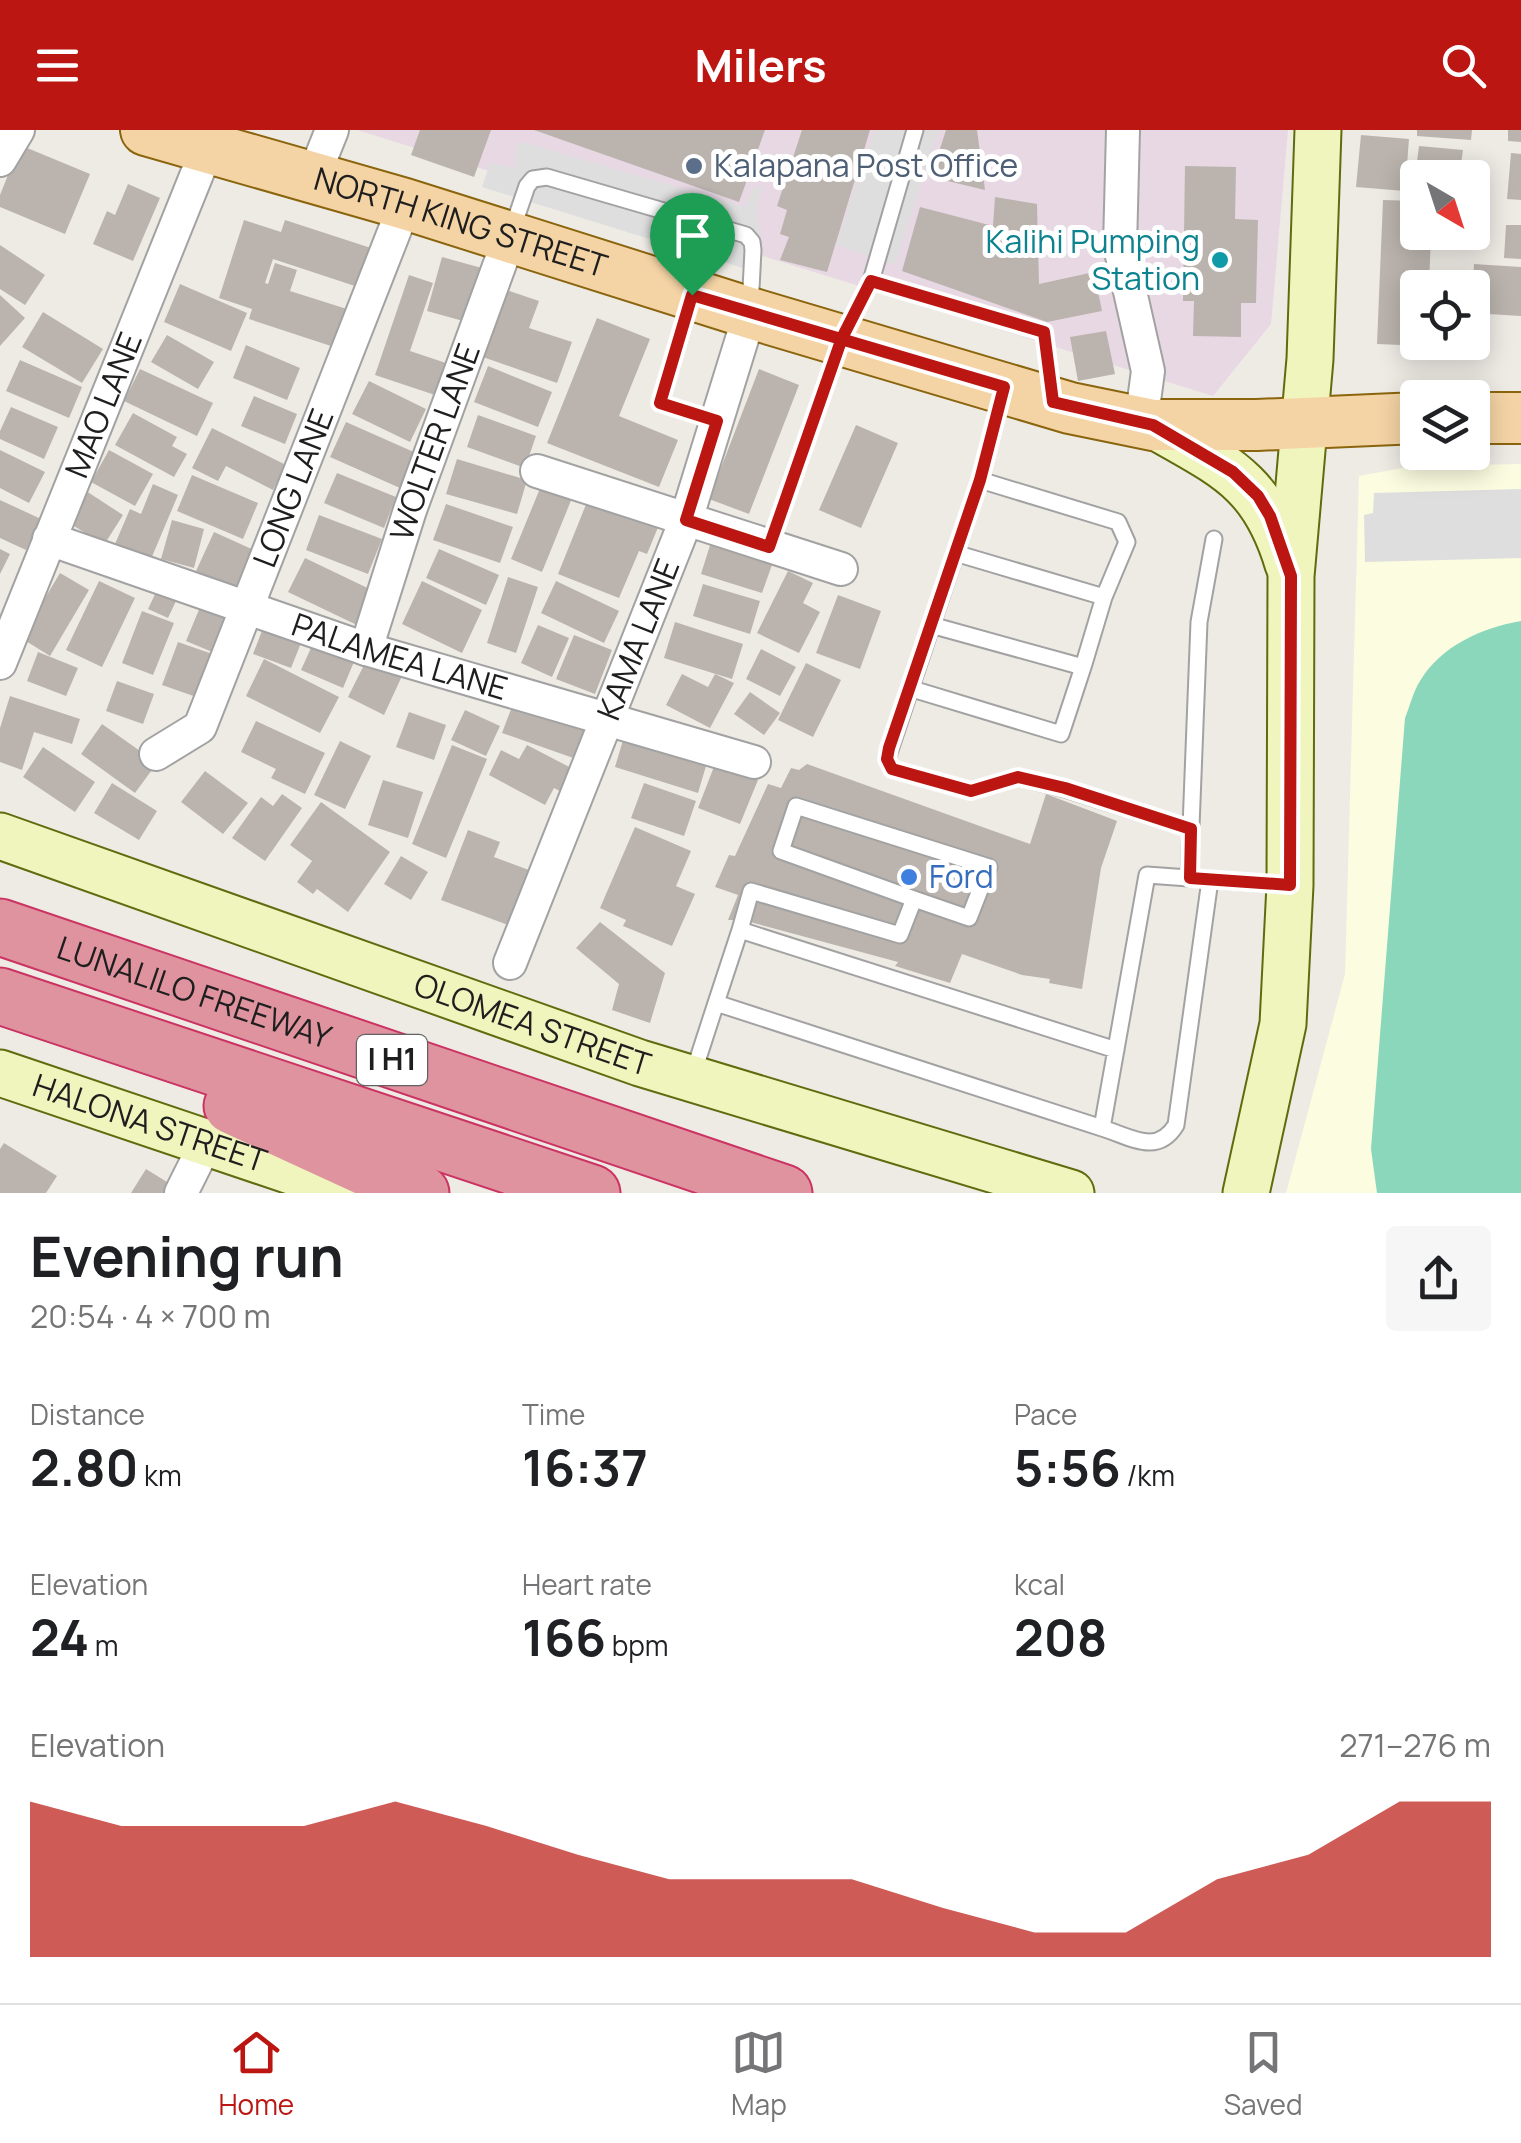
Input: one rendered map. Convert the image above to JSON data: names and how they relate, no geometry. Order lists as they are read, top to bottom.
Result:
{
  "streets": {
    "highway": ["LUNALILO FREEWAY", "I H1"],
    "main road": ["NORTH KING STREET", "OLOMEA STREET", "HALONA STREET"],
    "street": [
      "MAO LANE",
      "WOLTER LANE",
      "LONG LANE",
      "KAMA LANE",
      "PALAMEA LANE"
    ]
  },
  "crossings": [
    ["NORTH KING STREET", "MAO LANE"],
    ["NORTH KING STREET", "WOLTER LANE"],
    ["NORTH KING STREET", "LONG LANE"],
    ["NORTH KING STREET", "KAMA LANE"],
    ["MAO LANE", "PALAMEA LANE"],
    ["WOLTER LANE", "PALAMEA LANE"],
    ["LONG LANE", "PALAMEA LANE"],
    ["KAMA LANE", "PALAMEA LANE"]
  ],
  "places": ["Kalapana Post Office", "Kalihi Pumping Station", "Ford"],
  "north": "bottom right",
  "page": {
    "header": "Milers",
    "heading": ["Evening run", "20:54 · 4 × 700 m"],
    "stats": [
      ["Distance", "2.80 km"],
      ["Time", "16:37"],
      ["Pace", "5:56 /km"],
      ["Elevation", "24 m"],
      ["Heart rate", "166 bpm"],
      ["kcal", "208"]
    ],
    "chart": ["Elevation", "271–276 m"],
    "tabs": ["Home", "Map", "Saved"]
  }
}
